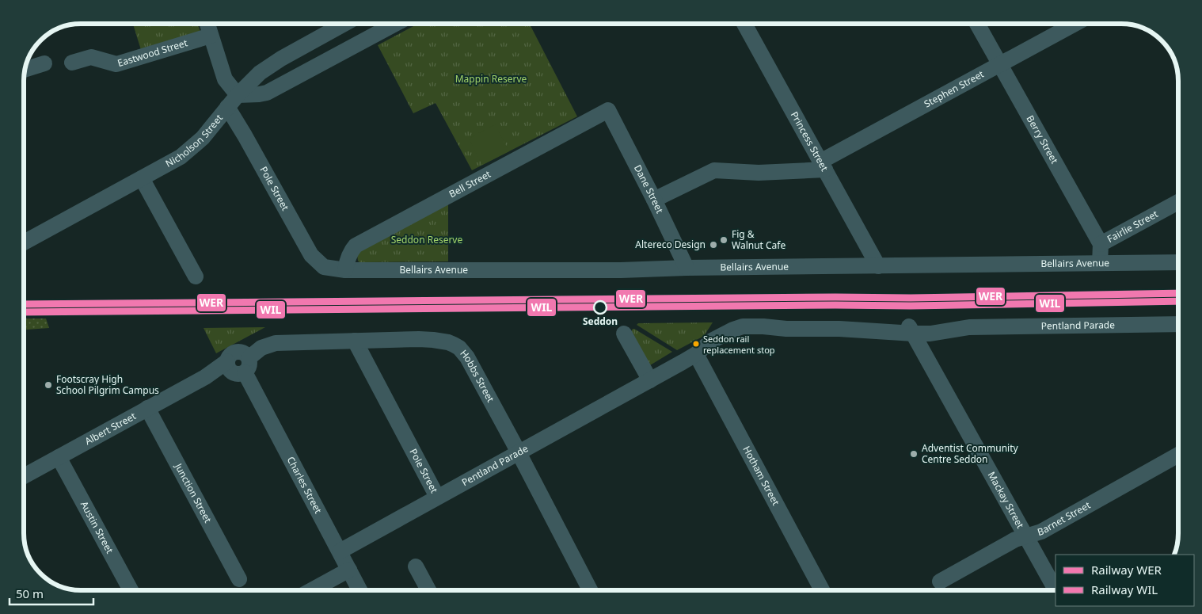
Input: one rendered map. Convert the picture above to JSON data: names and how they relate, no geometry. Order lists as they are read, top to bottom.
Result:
{
  "streets": {
    "street": [
      "Eastwood Street",
      "Stephen Street",
      "Berry Street",
      "Nicholson Street",
      "Princess Street",
      "Bell Street",
      "Pole Street",
      "Dane Street",
      "Fairlie Street",
      "Bellairs Avenue",
      "Pentland Parade",
      "Hobbs Street",
      "Albert Street",
      "Hotham Street",
      "Charles Street",
      "Junction Street",
      "Mackay Street",
      "Barnet Street",
      "Austin Street"
    ]
  },
  "crossings": [
    ["Stephen Street", "Berry Street"],
    ["Stephen Street", "Princess Street"],
    ["Stephen Street", "Dane Street"],
    ["Berry Street", "Fairlie Street"],
    ["Nicholson Street", "Pole Street"],
    ["Princess Street", "Bellairs Avenue"],
    ["Bell Street", "Dane Street"],
    ["Bell Street", "Bellairs Avenue"],
    ["Pole Street", "Bellairs Avenue"],
    ["Pole Street", "Pentland Parade"],
    ["Pole Street", "Hobbs Street"],
    ["Dane Street", "Bellairs Avenue"],
    ["Pentland Parade", "Hobbs Street"],
    ["Pentland Parade", "Hotham Street"],
    ["Pentland Parade", "Charles Street"],
    ["Pentland Parade", "Mackay Street"],
    ["Hobbs Street", "Albert Street"],
    ["Hobbs Street", "Charles Street"],
    ["Albert Street", "Charles Street"],
    ["Albert Street", "Junction Street"],
    ["Albert Street", "Austin Street"],
    ["Mackay Street", "Barnet Street"]
  ],
  "parks": ["Mappin Reserve", "Seddon Reserve"],
  "places": [
    "Fig & Walnut Cafe",
    "Altereco Design",
    "Seddon",
    "Seddon rail replacement stop",
    "Footscray High School Pilgrim Campus",
    "Adventist Community Centre Seddon"
  ],
  "lines": ["rail line WER", "rail line WIL"],
  "legend": ["Railway WER", "Railway WIL"],
  "scale_bar": "50 m"
}
